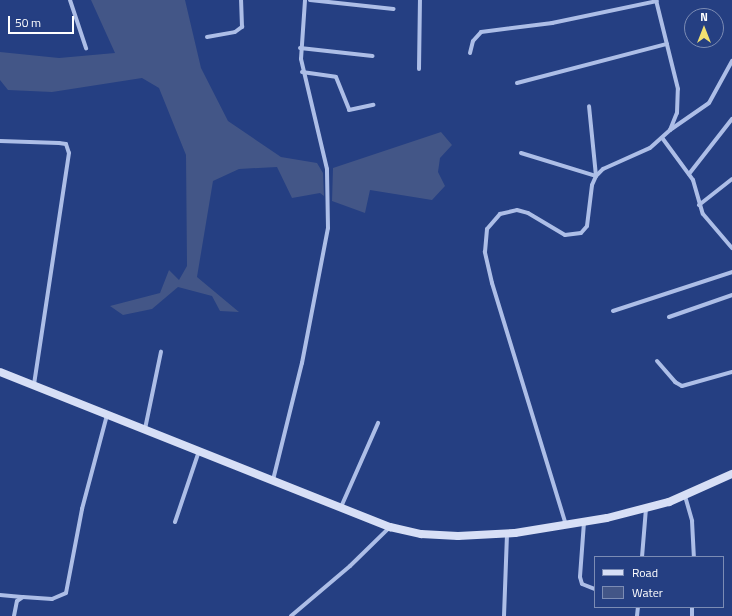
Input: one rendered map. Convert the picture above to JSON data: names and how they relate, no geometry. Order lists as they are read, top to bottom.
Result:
{
  "legend": ["Road", "Water"],
  "scale_bar": "50 m",
  "north": "top"
}
